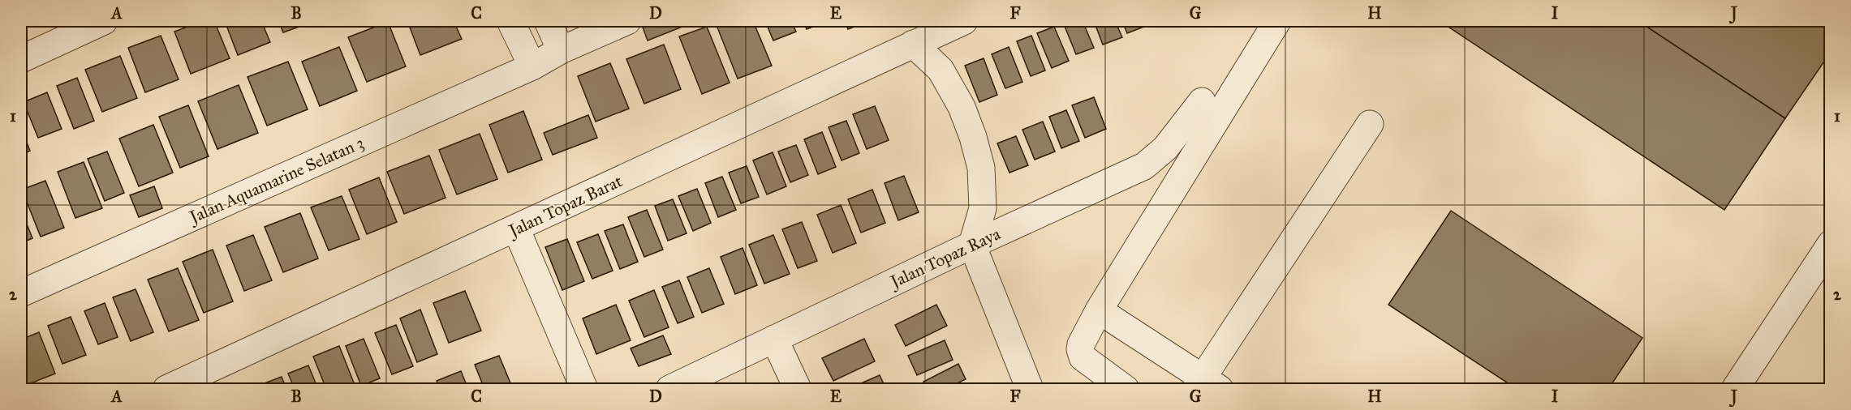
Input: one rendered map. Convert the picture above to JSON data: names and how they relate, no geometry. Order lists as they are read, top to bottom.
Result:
{
  "streets": {
    "street": ["Jalan Aquamarine Selatan 3", "Jalan Topaz Barat", "Jalan Topaz Raya"]
  },
  "grid": {
    "columns": [
      "A",
      "B",
      "C",
      "D",
      "E",
      "F",
      "G",
      "H",
      "I",
      "J"
    ],
    "rows": ["1", "2"]
  }
}
